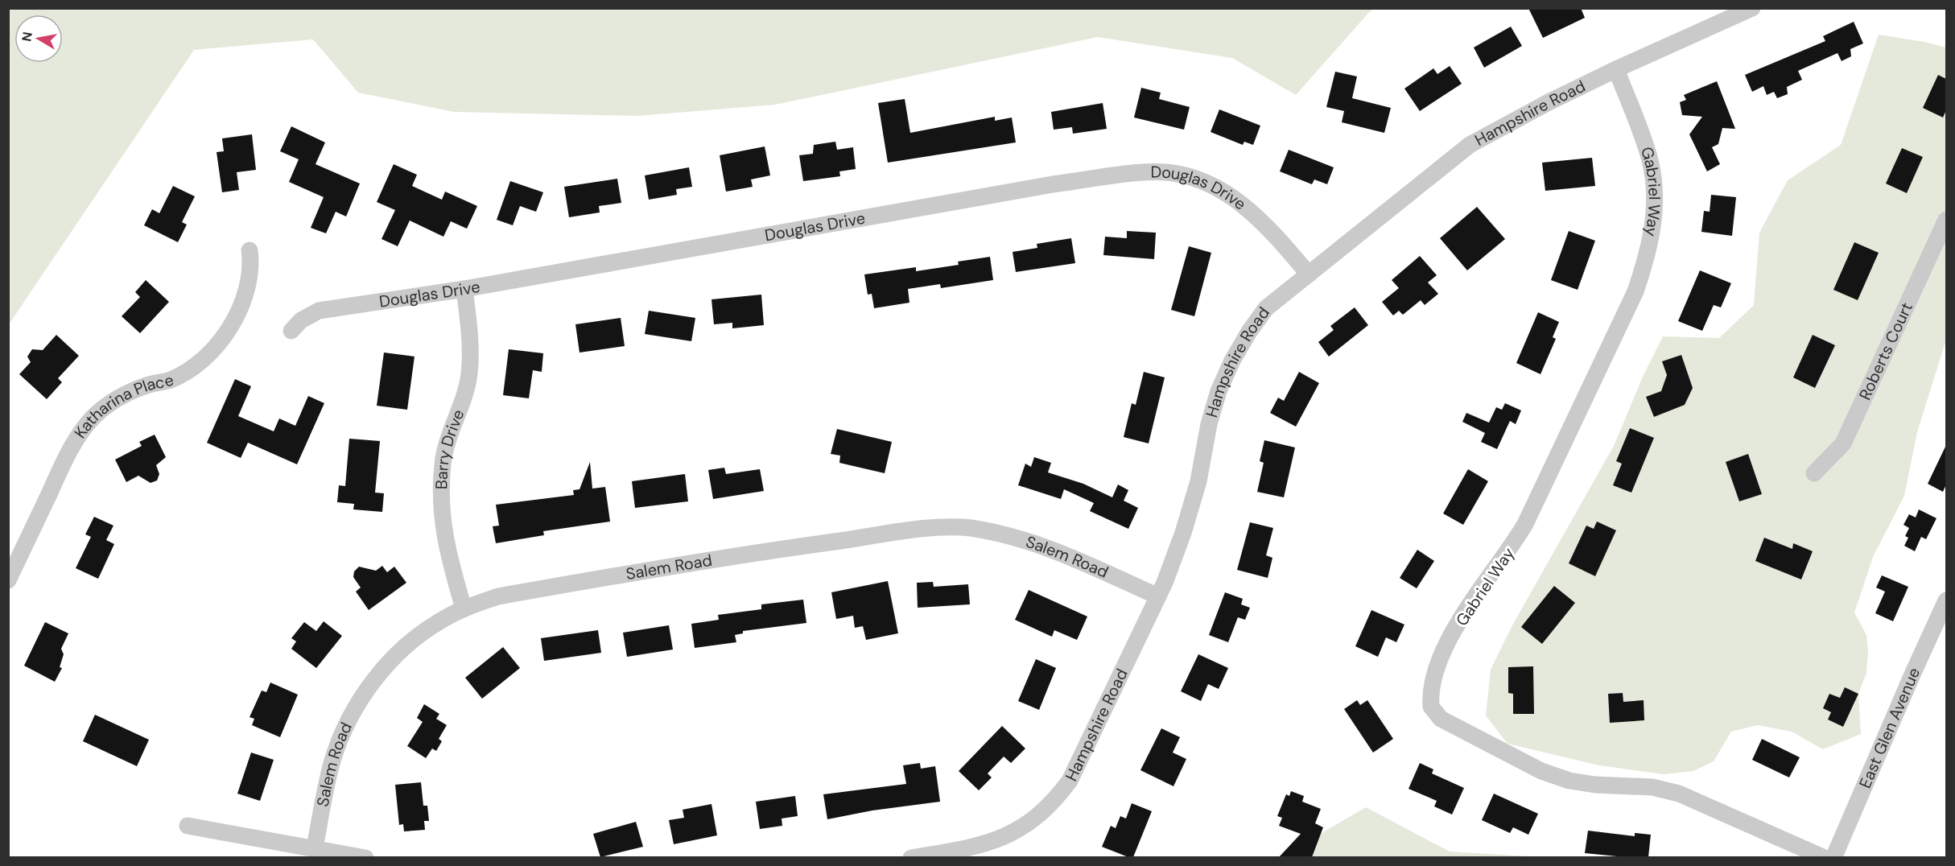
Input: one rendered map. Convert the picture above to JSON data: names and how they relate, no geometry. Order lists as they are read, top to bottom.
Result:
{
  "streets": {
    "street": [
      "Hampshire Road",
      "Gabriel Way",
      "Douglas Drive",
      "Roberts Court",
      "Katharina Place",
      "Barry Drive",
      "Salem Road",
      "East Glen Avenue"
    ]
  },
  "crossings": [
    ["Hampshire Road", "Gabriel Way"],
    ["Hampshire Road", "Douglas Drive"],
    ["Hampshire Road", "Salem Road"],
    ["Douglas Drive", "Barry Drive"],
    ["Barry Drive", "Salem Road"]
  ],
  "north": "left"
}
